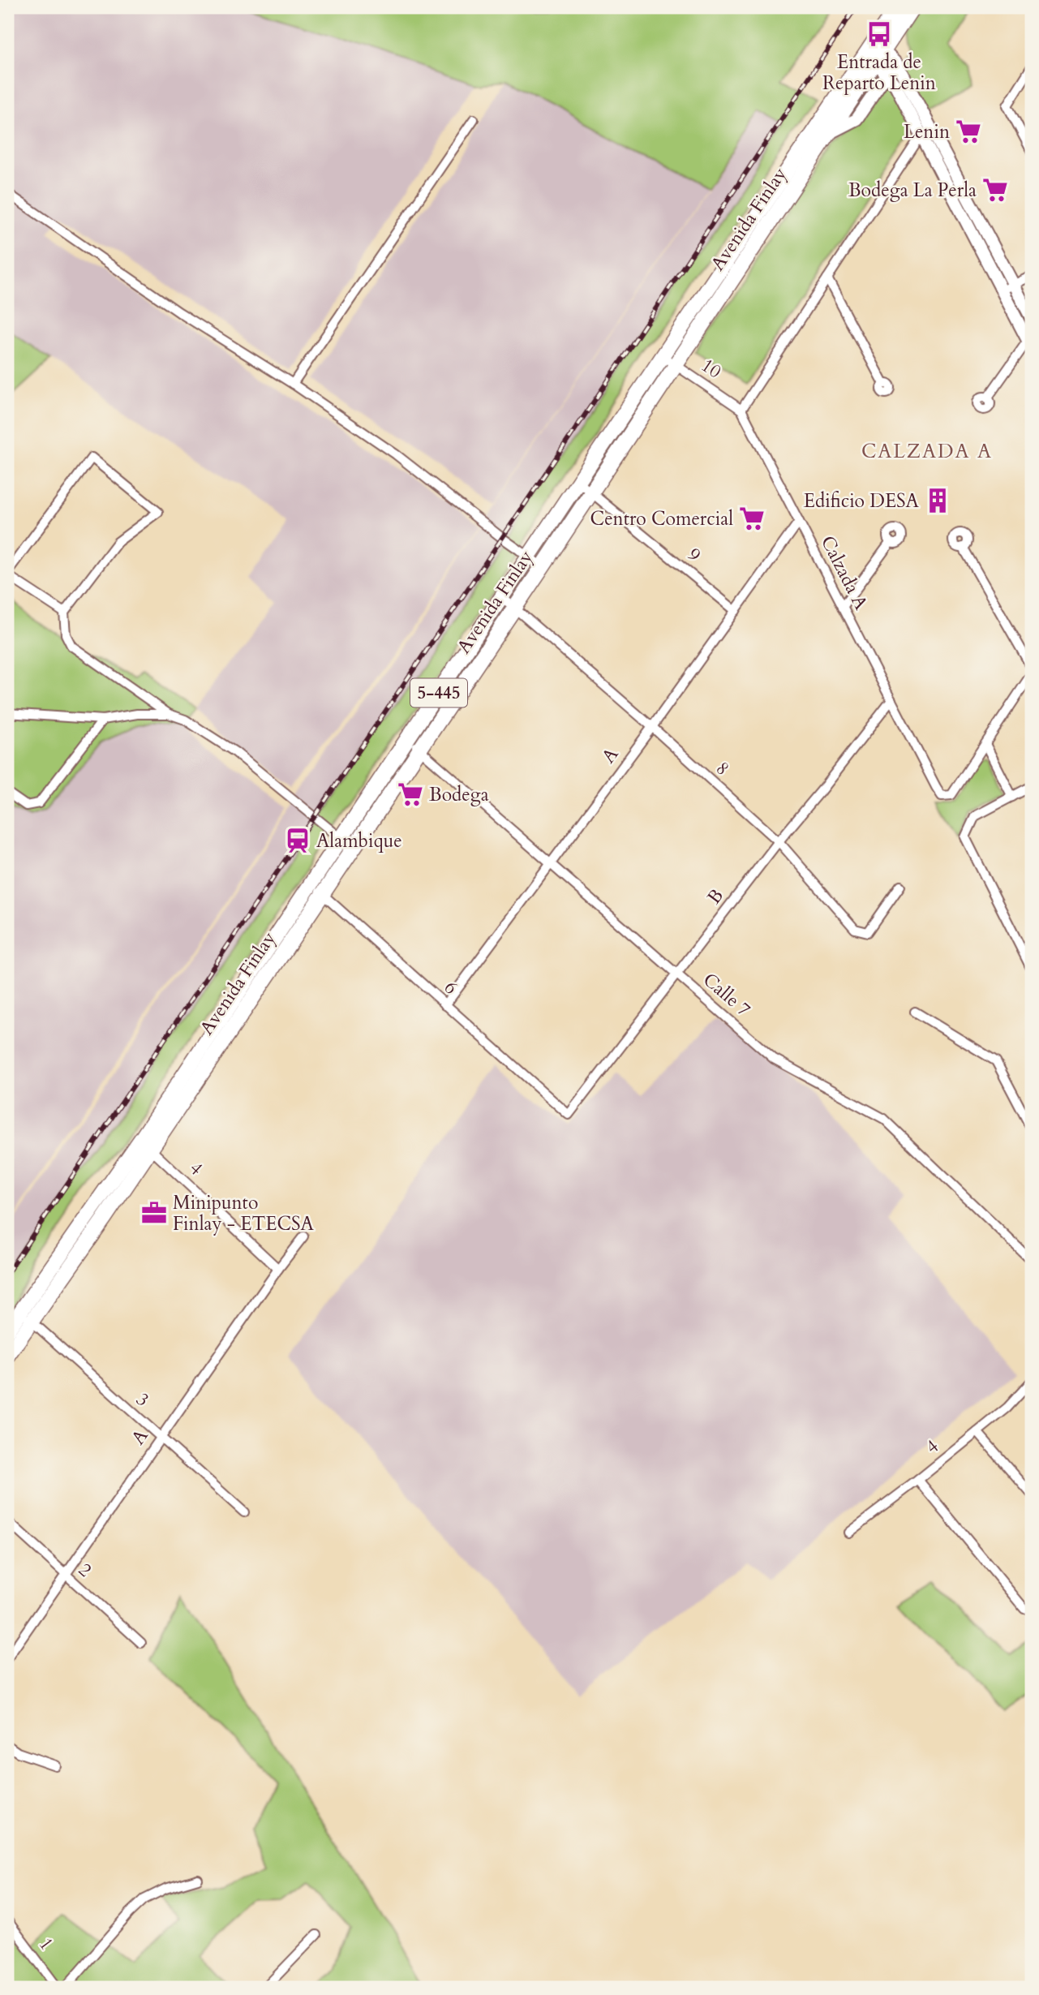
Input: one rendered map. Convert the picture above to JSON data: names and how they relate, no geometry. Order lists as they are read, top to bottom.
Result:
{
  "streets": {
    "highway": ["Avenida Finlay", "5-445"],
    "street": [
      "10",
      "9",
      "Calzada A",
      "A",
      "8",
      "B",
      "6",
      "Calle 7",
      "4",
      "3",
      "2",
      "1"
    ]
  },
  "crossings": [
    ["Avenida Finlay", "10"],
    ["Avenida Finlay", "9"],
    ["Avenida Finlay", "8"],
    ["Avenida Finlay", "6"],
    ["Avenida Finlay", "Calle 7"],
    ["Avenida Finlay", "4"],
    ["Avenida Finlay", "3"],
    ["10", "Calzada A"],
    ["9", "A"],
    ["Calzada A", "A"],
    ["Calzada A", "B"],
    ["A", "8"],
    ["A", "6"],
    ["A", "Calle 7"],
    ["A", "4"],
    ["A", "3"],
    ["A", "2"],
    ["8", "B"],
    ["B", "6"],
    ["B", "Calle 7"]
  ],
  "districts": ["CALZADA A"],
  "places": {
    "bus stop": ["Entrada de Reparto Lenin"],
    "supermarket": [
      "Lenin",
      "Bodega La Perla",
      "Centro Comercial",
      "Bodega"
    ],
    "building": ["Edificio DESA"],
    "station": ["Alambique"],
    "office": ["Minipunto Finlay - ETECSA"]
  }
}
